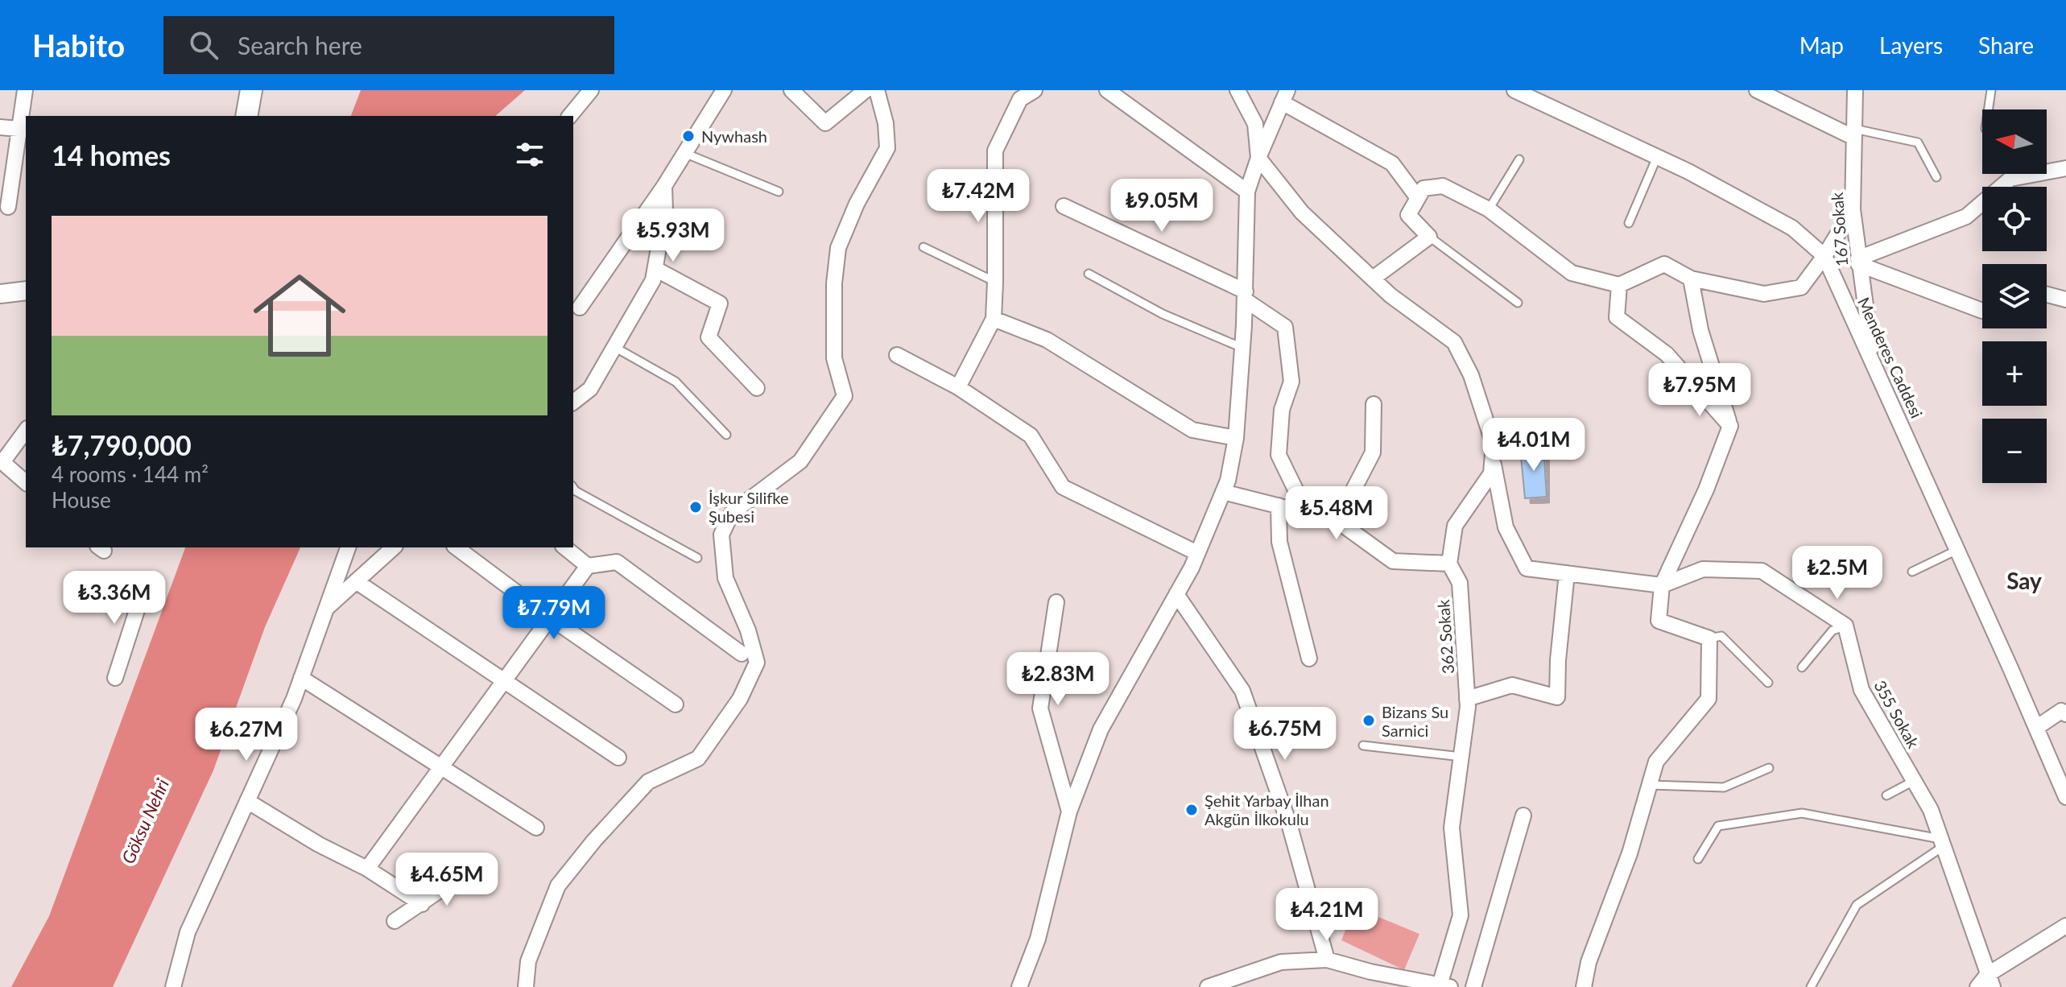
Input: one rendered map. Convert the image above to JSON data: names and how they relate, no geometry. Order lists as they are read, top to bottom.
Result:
{
  "streets": {
    "street": [
      "167 Sokak",
      "Menderes Caddesi",
      "362 Sokak",
      "355 Sokak"
    ]
  },
  "crossings": [
    ["167 Sokak", "Menderes Caddesi"]
  ],
  "districts": ["Say"],
  "water": ["Göksu Nehri"],
  "places": [
    "Nywhash",
    "İşkur Silifke Şubesi",
    "Bizans Su Sarnici",
    "Şehit Yarbay İlhan Akgün İlkokulu"
  ],
  "north": "left",
  "page": {
    "header": "Habito",
    "search": "Search here",
    "nav": ["Map", "Layers", "Share"],
    "map_buttons": ["+", "−"],
    "heading": "14 homes",
    "price": [
      "₺7.42M",
      "₺9.05M",
      "₺5.93M",
      "₺7.95M",
      "₺4.01M",
      "₺5.48M",
      "₺2.5M",
      "₺3.36M",
      "₺7.79M",
      "₺2.83M",
      "₺6.75M",
      "₺6.27M",
      "₺4.65M",
      "₺4.21M"
    ],
    "list": [
      {
        "name": "₺7,790,000",
        "note": "4 rooms · 144 m² · House"
      }
    ]
  }
}
